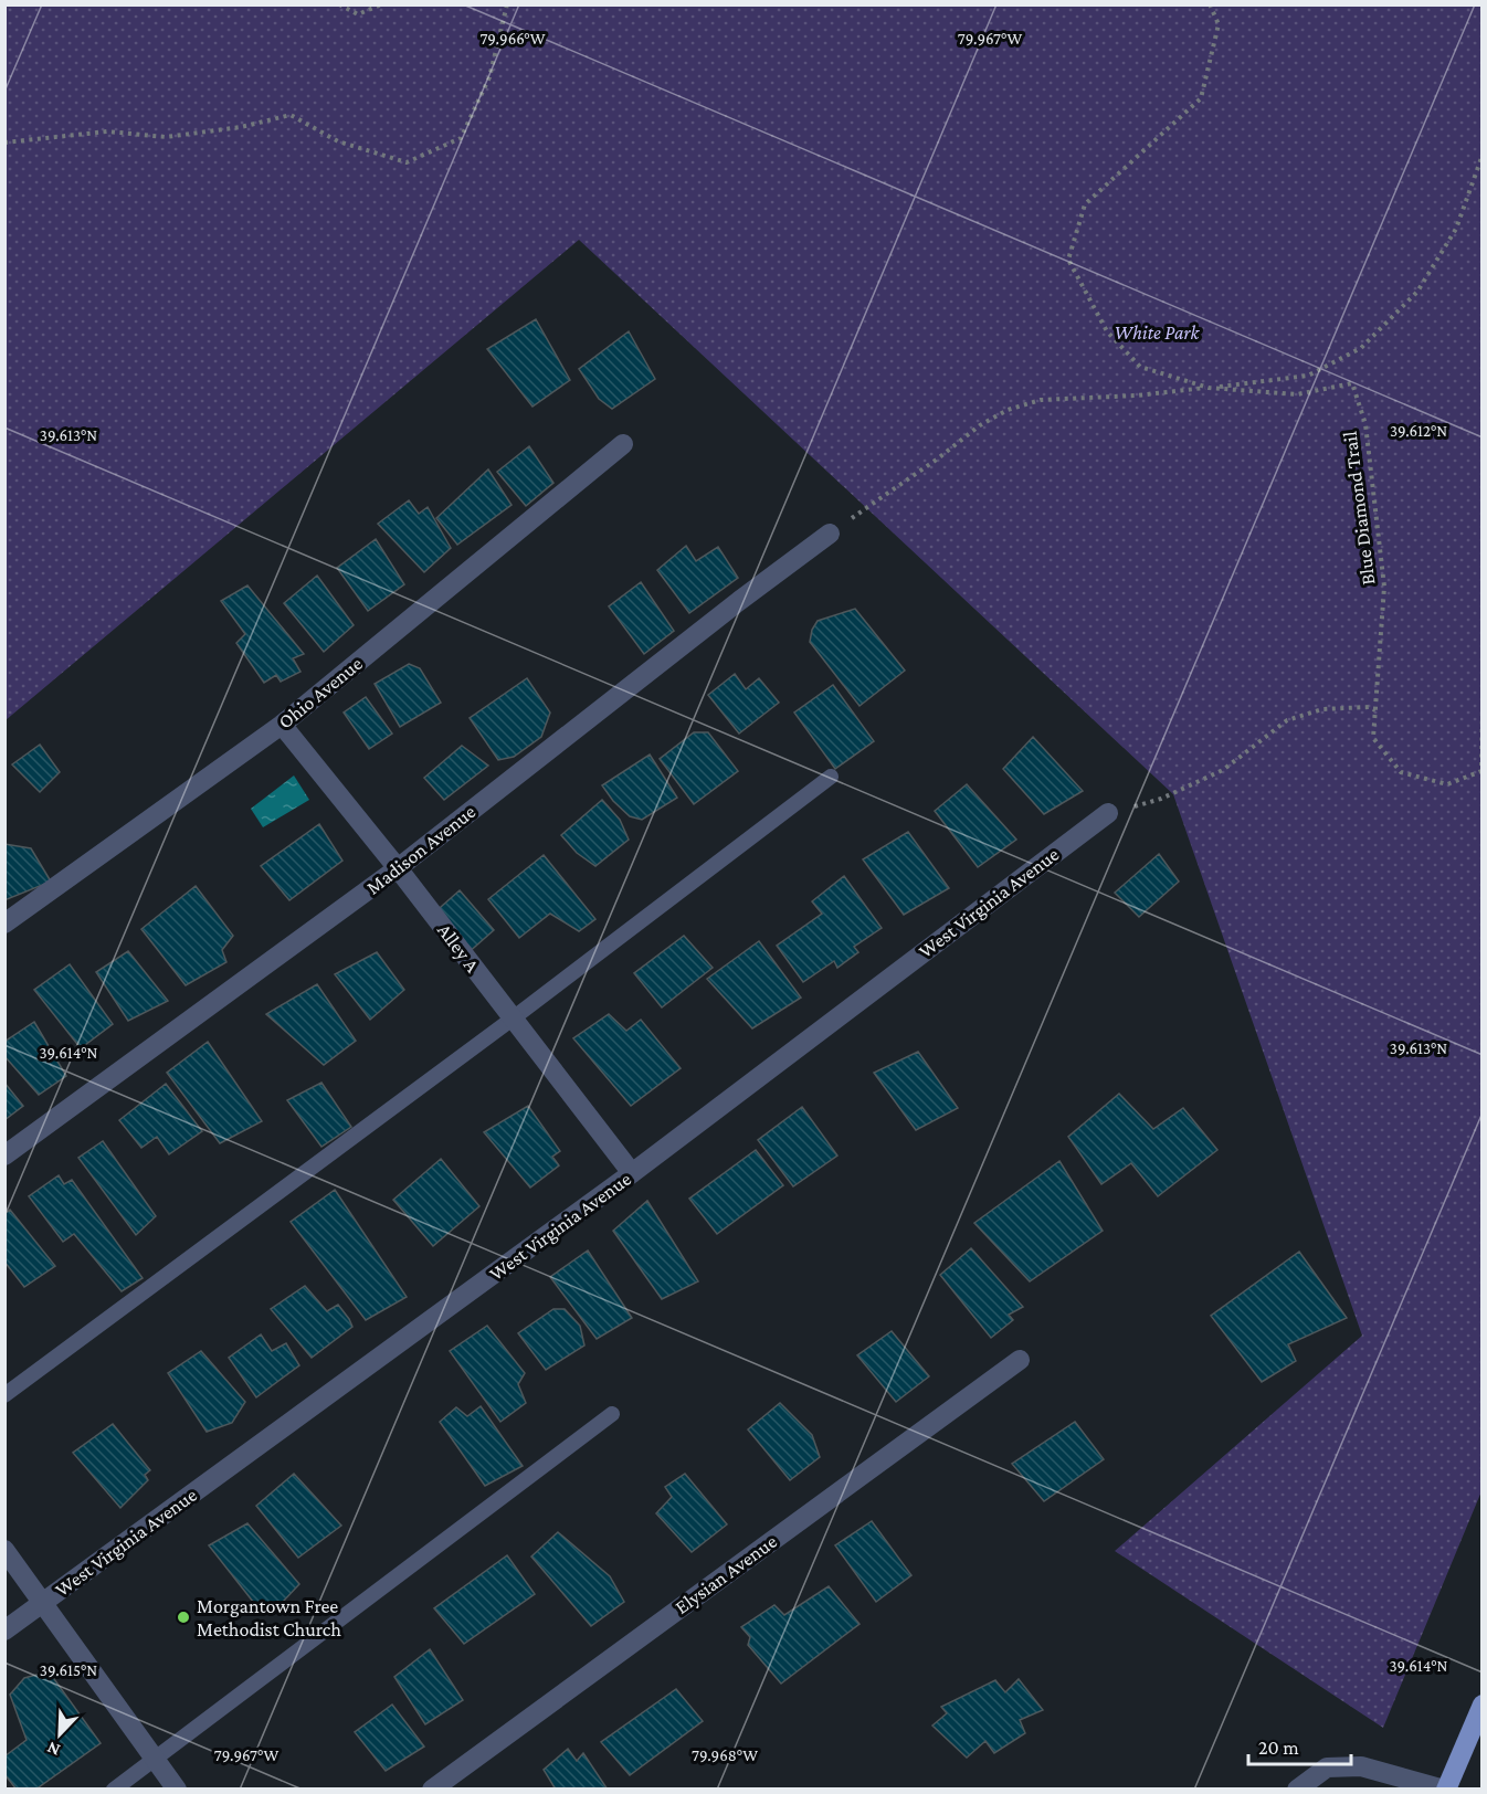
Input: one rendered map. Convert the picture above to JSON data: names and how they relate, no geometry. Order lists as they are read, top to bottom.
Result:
{
  "streets": {
    "street": [
      "Ohio Avenue",
      "Madison Avenue",
      "West Virginia Avenue",
      "Alley A",
      "Elysian Avenue"
    ],
    "path": ["Blue Diamond Trail"]
  },
  "crossings": [
    ["Ohio Avenue", "Alley A"],
    ["Madison Avenue", "Alley A"],
    ["West Virginia Avenue", "Alley A"]
  ],
  "parks": ["White Park"],
  "places": ["Morgantown Free Methodist Church"],
  "scale_bar": "20 m",
  "north": "bottom left",
  "coordinates": [
    "79.966°W",
    "79.967°W",
    "39.612°N",
    "39.613°N",
    "39.614°N",
    "39.615°N",
    "79.968°W"
  ]
}
